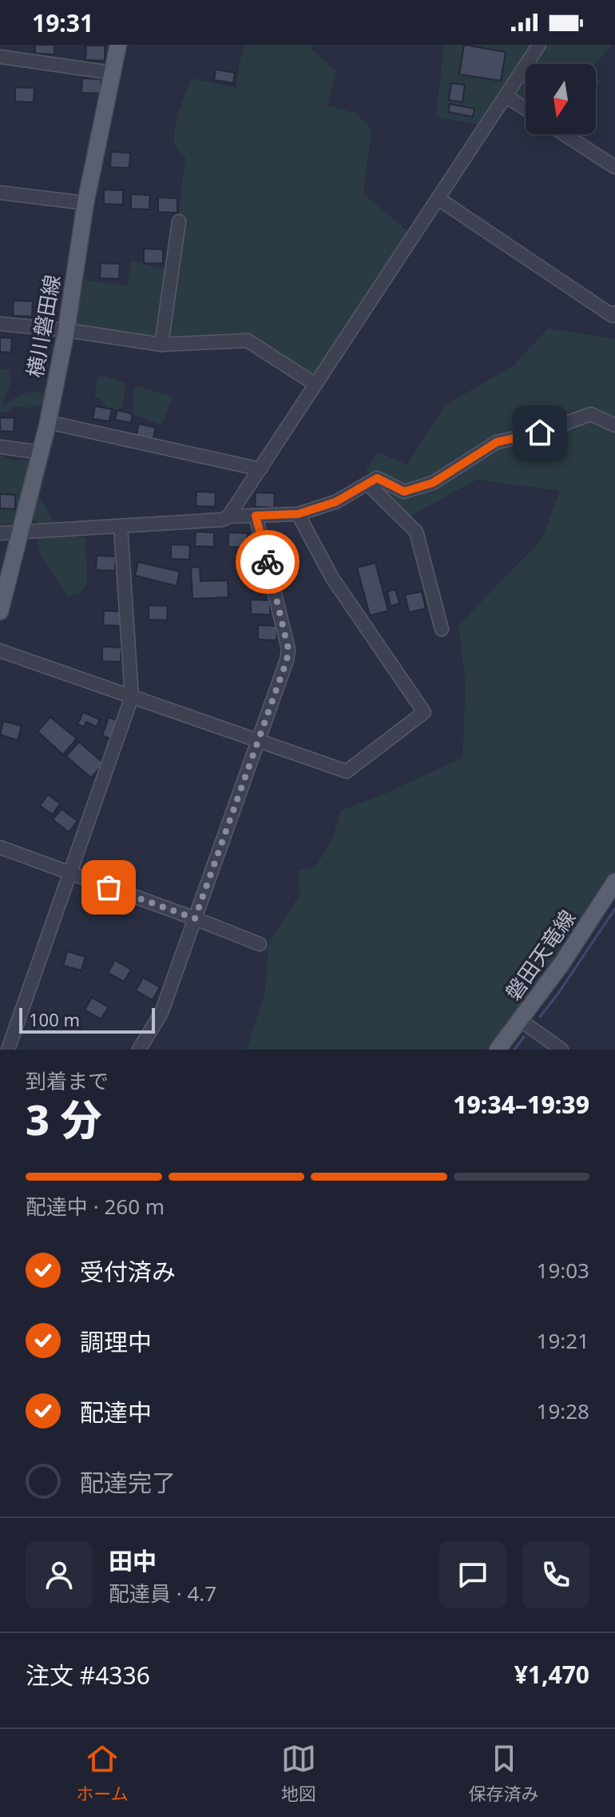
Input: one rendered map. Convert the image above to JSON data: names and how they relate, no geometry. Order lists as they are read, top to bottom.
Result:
{
  "streets": {
    "main road": ["横川磐田線", "磐田天竜線"]
  },
  "scale_bar": "100 m",
  "north": "bottom",
  "page": {
    "status": "19:31",
    "scale": "100 m",
    "heading": ["3 分", "到着まで", "19:34–19:39"],
    "panel": [
      "田中",
      "配達員 · 4.7",
      "注文 #4336",
      "¥1,470"
    ],
    "bar": "配達中 · 260 m",
    "list": [
      ["受付済み", "19:03"],
      ["調理中", "19:21"],
      ["配達中", "19:28"],
      "配達完了"
    ],
    "tabs": ["ホーム", "地図", "保存済み"]
  }
}
